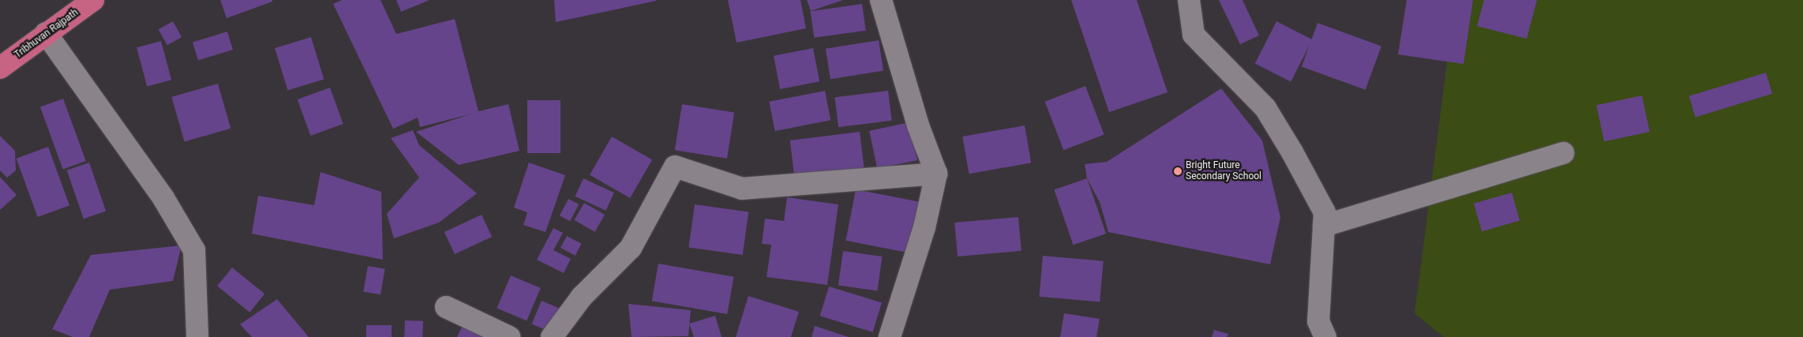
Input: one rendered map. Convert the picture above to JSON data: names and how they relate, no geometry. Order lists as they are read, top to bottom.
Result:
{
  "streets": {
    "highway": ["Tribhuvan Rajpath"]
  },
  "places": ["Bright Future Secondary School"]
}
